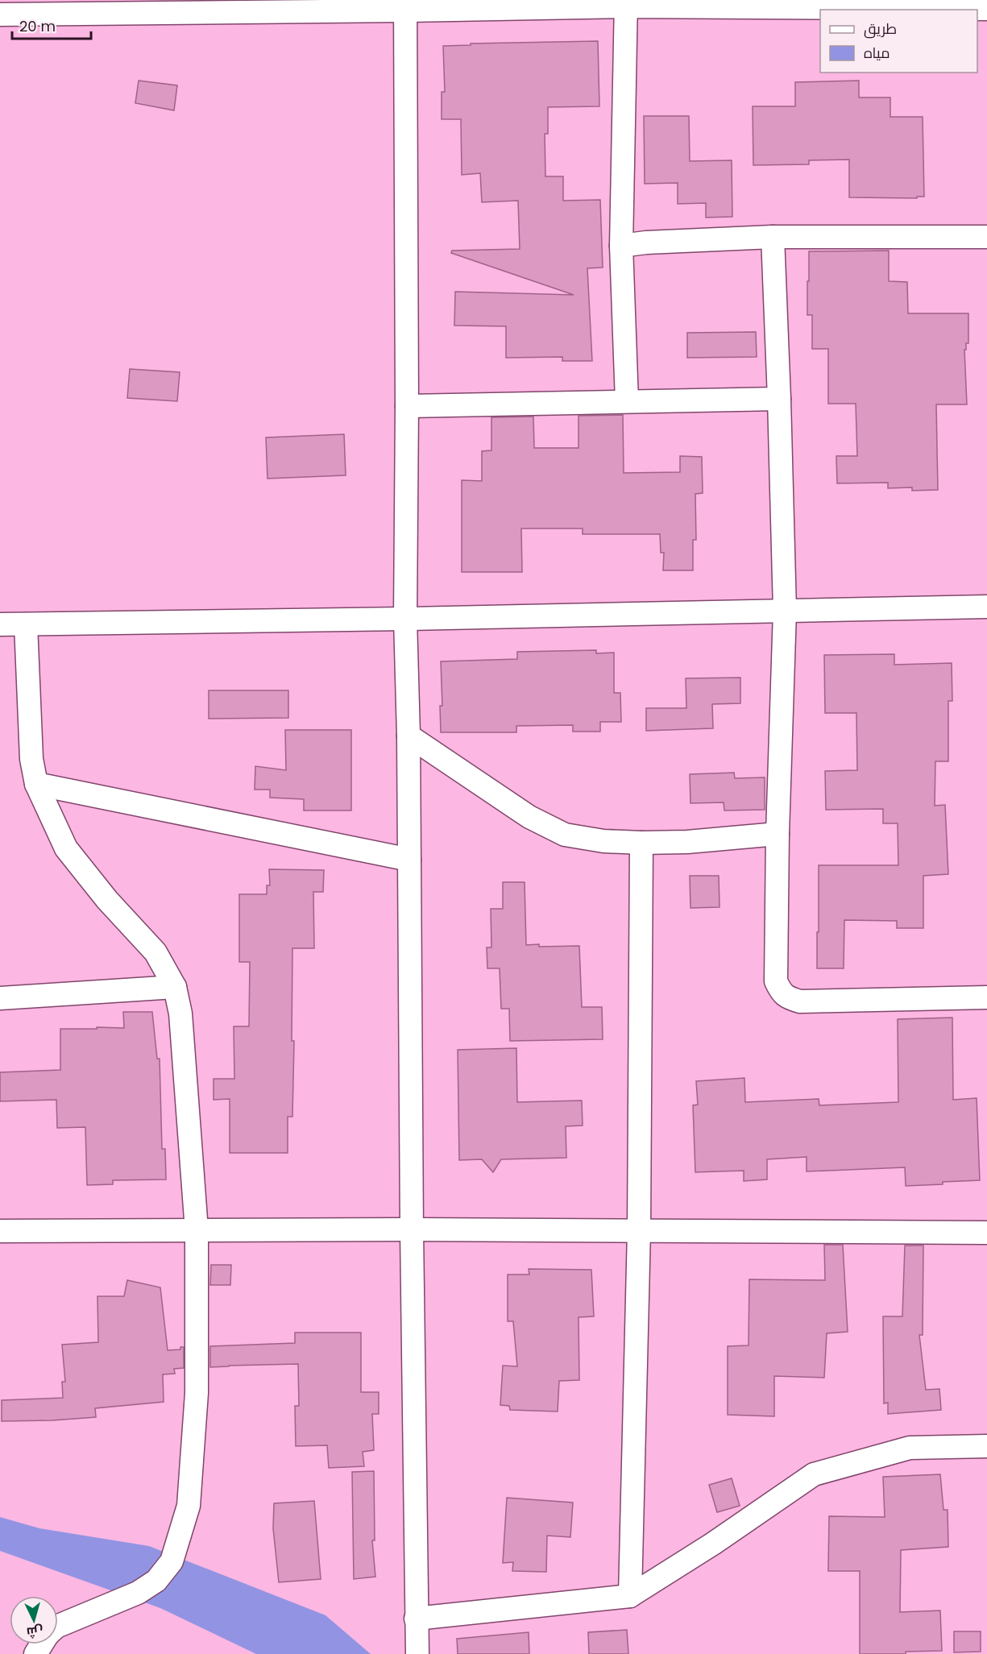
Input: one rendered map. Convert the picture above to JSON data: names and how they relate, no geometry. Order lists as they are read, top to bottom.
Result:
{
  "legend": ["طريق", "مياه"],
  "scale_bar": "20 m",
  "north": "bottom"
}
